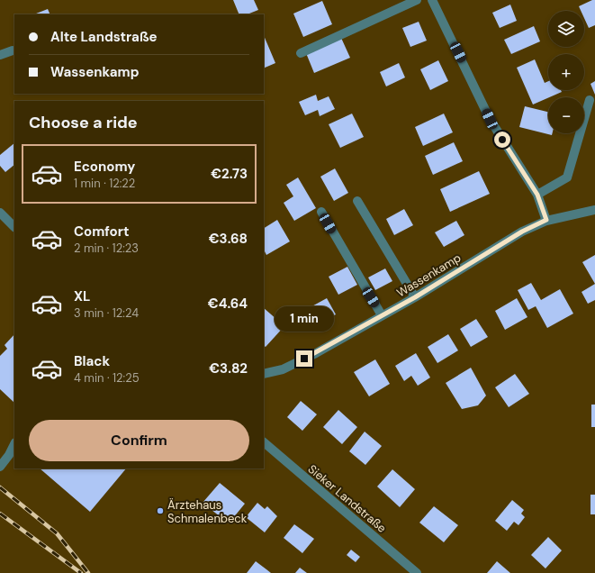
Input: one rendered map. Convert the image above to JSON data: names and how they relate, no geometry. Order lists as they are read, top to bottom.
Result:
{
  "streets": {
    "street": ["Wassenkamp", "Sieker Landstraße"]
  },
  "places": ["Ärztehaus Schmalenbeck"],
  "page": {
    "map_buttons": ["+", "−"],
    "banner": ["Alte Landstraße", "Wassenkamp"],
    "heading": "Choose a ride",
    "list": [
      {
        "name": "Economy",
        "note": "1 min · 12:22",
        "value": "€2.73"
      },
      {
        "name": "Comfort",
        "note": "2 min · 12:23",
        "value": "€3.68"
      },
      {
        "name": "XL",
        "note": "3 min · 12:24",
        "value": "€4.64"
      },
      {
        "name": "Black",
        "note": "4 min · 12:25",
        "value": "€3.82"
      }
    ],
    "bubble": "1 min",
    "buttons": "Confirm"
  }
}
